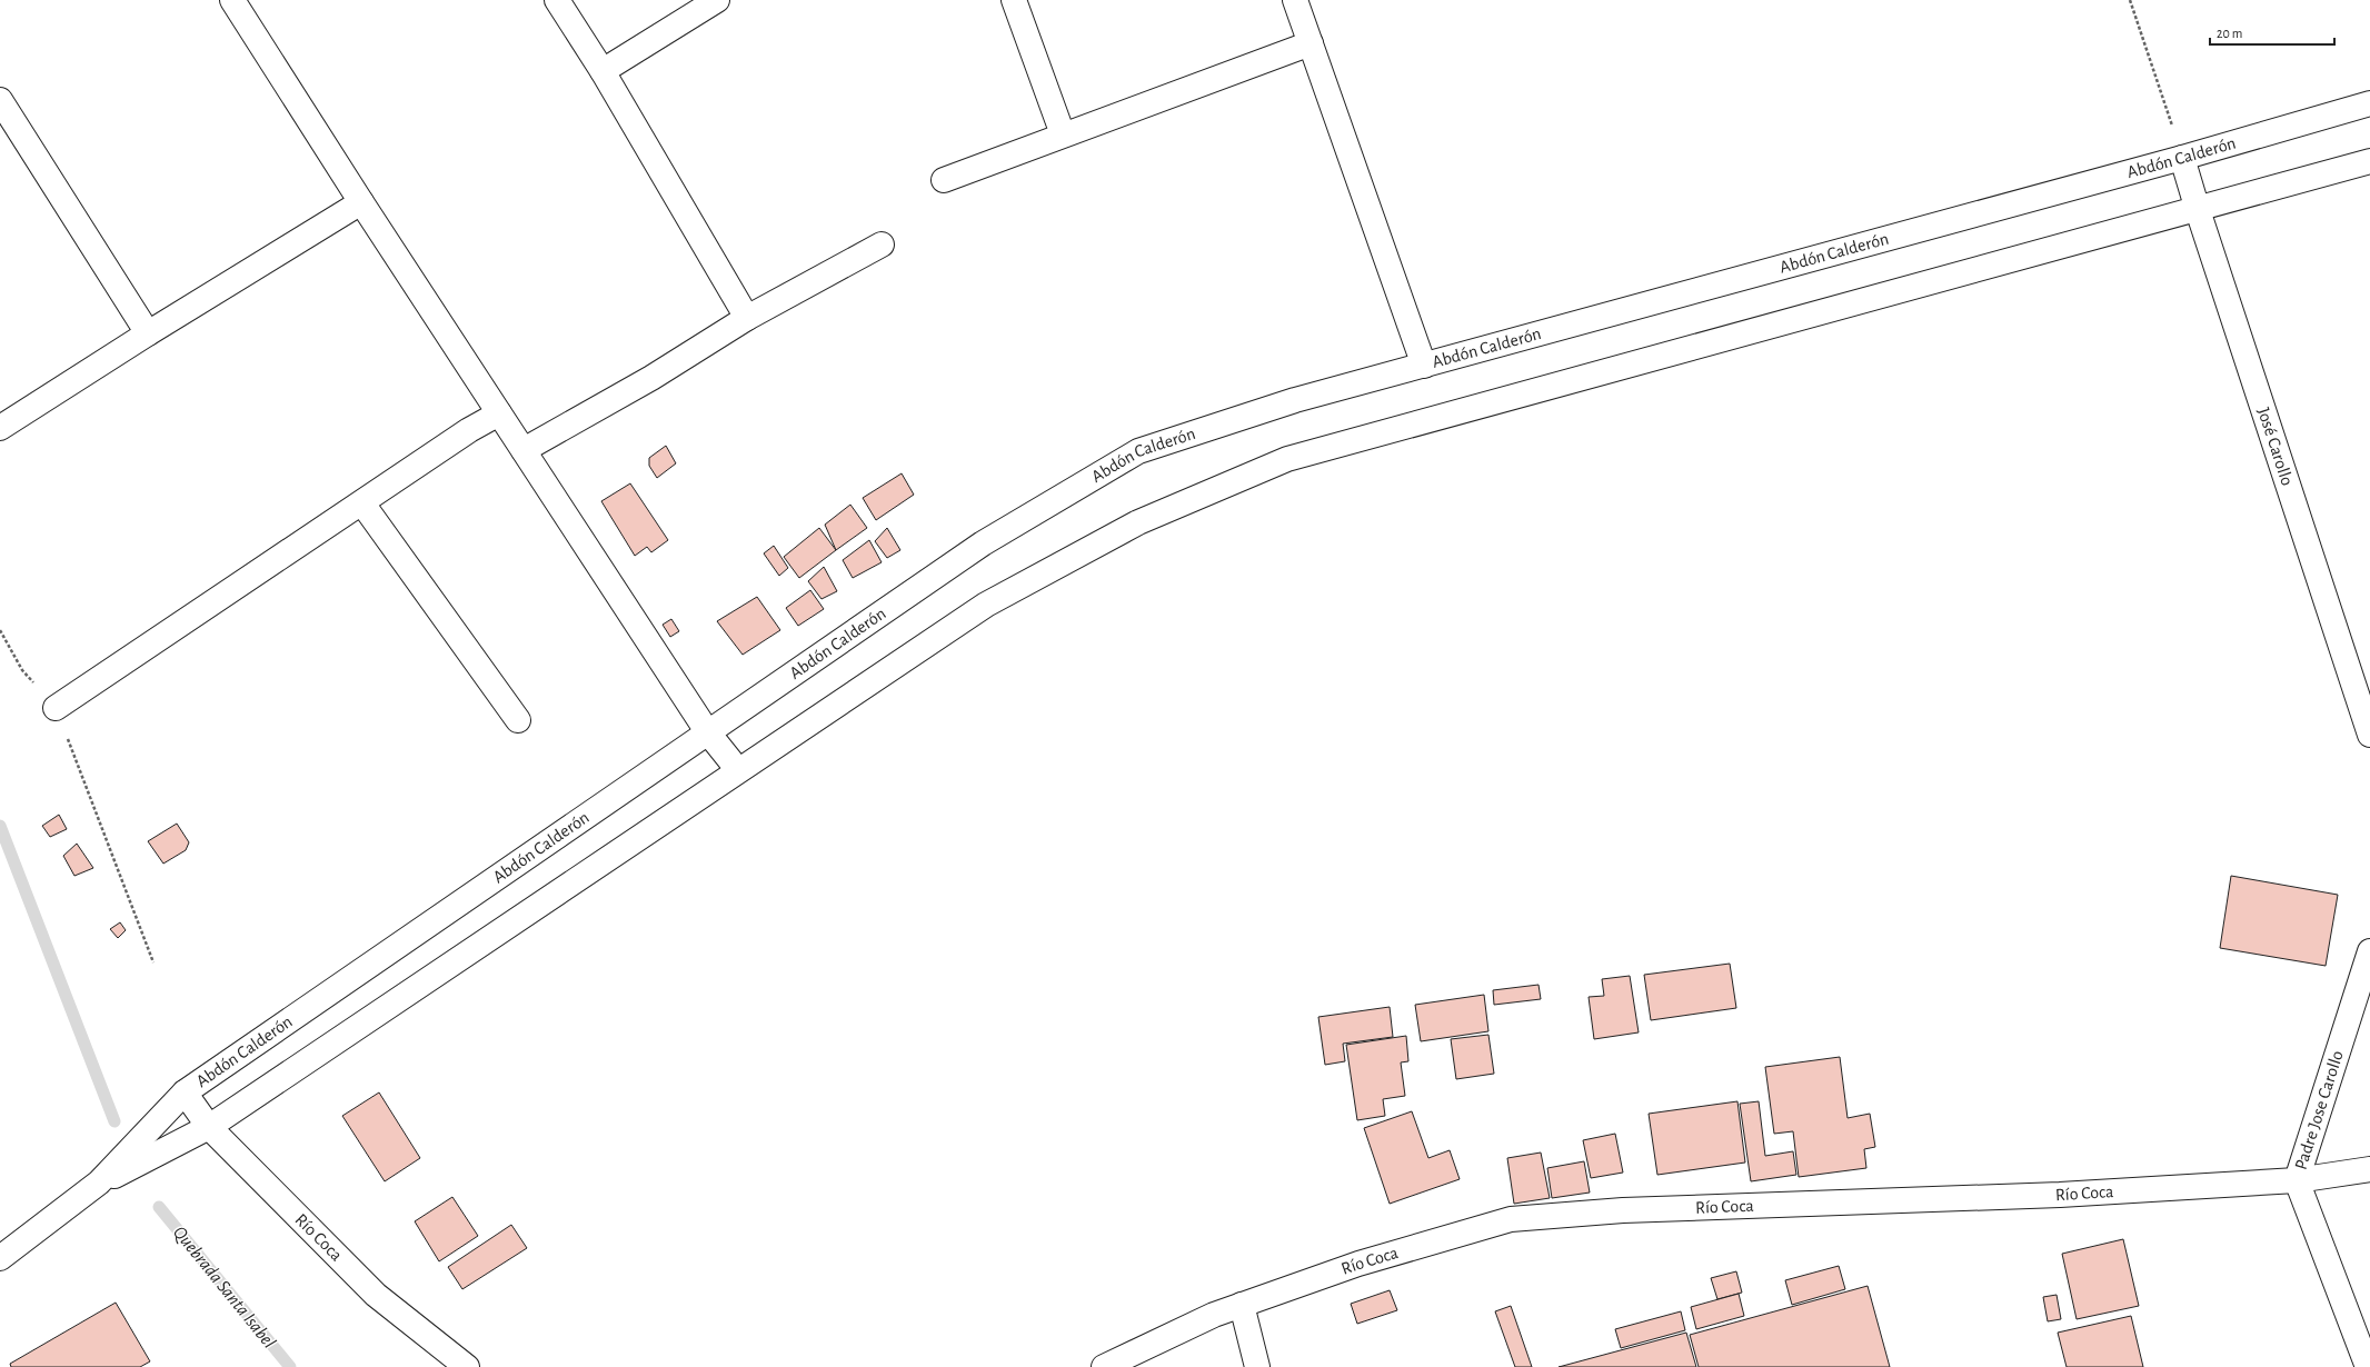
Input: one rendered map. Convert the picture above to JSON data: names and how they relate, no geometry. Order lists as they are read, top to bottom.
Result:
{
  "streets": {
    "street": [
      "Abdón Calderón",
      "José Carollo",
      "Padre Jose Carollo",
      "Río Coca"
    ]
  },
  "crossings": [
    ["Abdón Calderón", "José Carollo"],
    ["Abdón Calderón", "Río Coca"],
    ["Padre Jose Carollo", "Río Coca"]
  ],
  "water": ["Quebrada Santa Isabel"],
  "scale_bar": "20 m"
}
